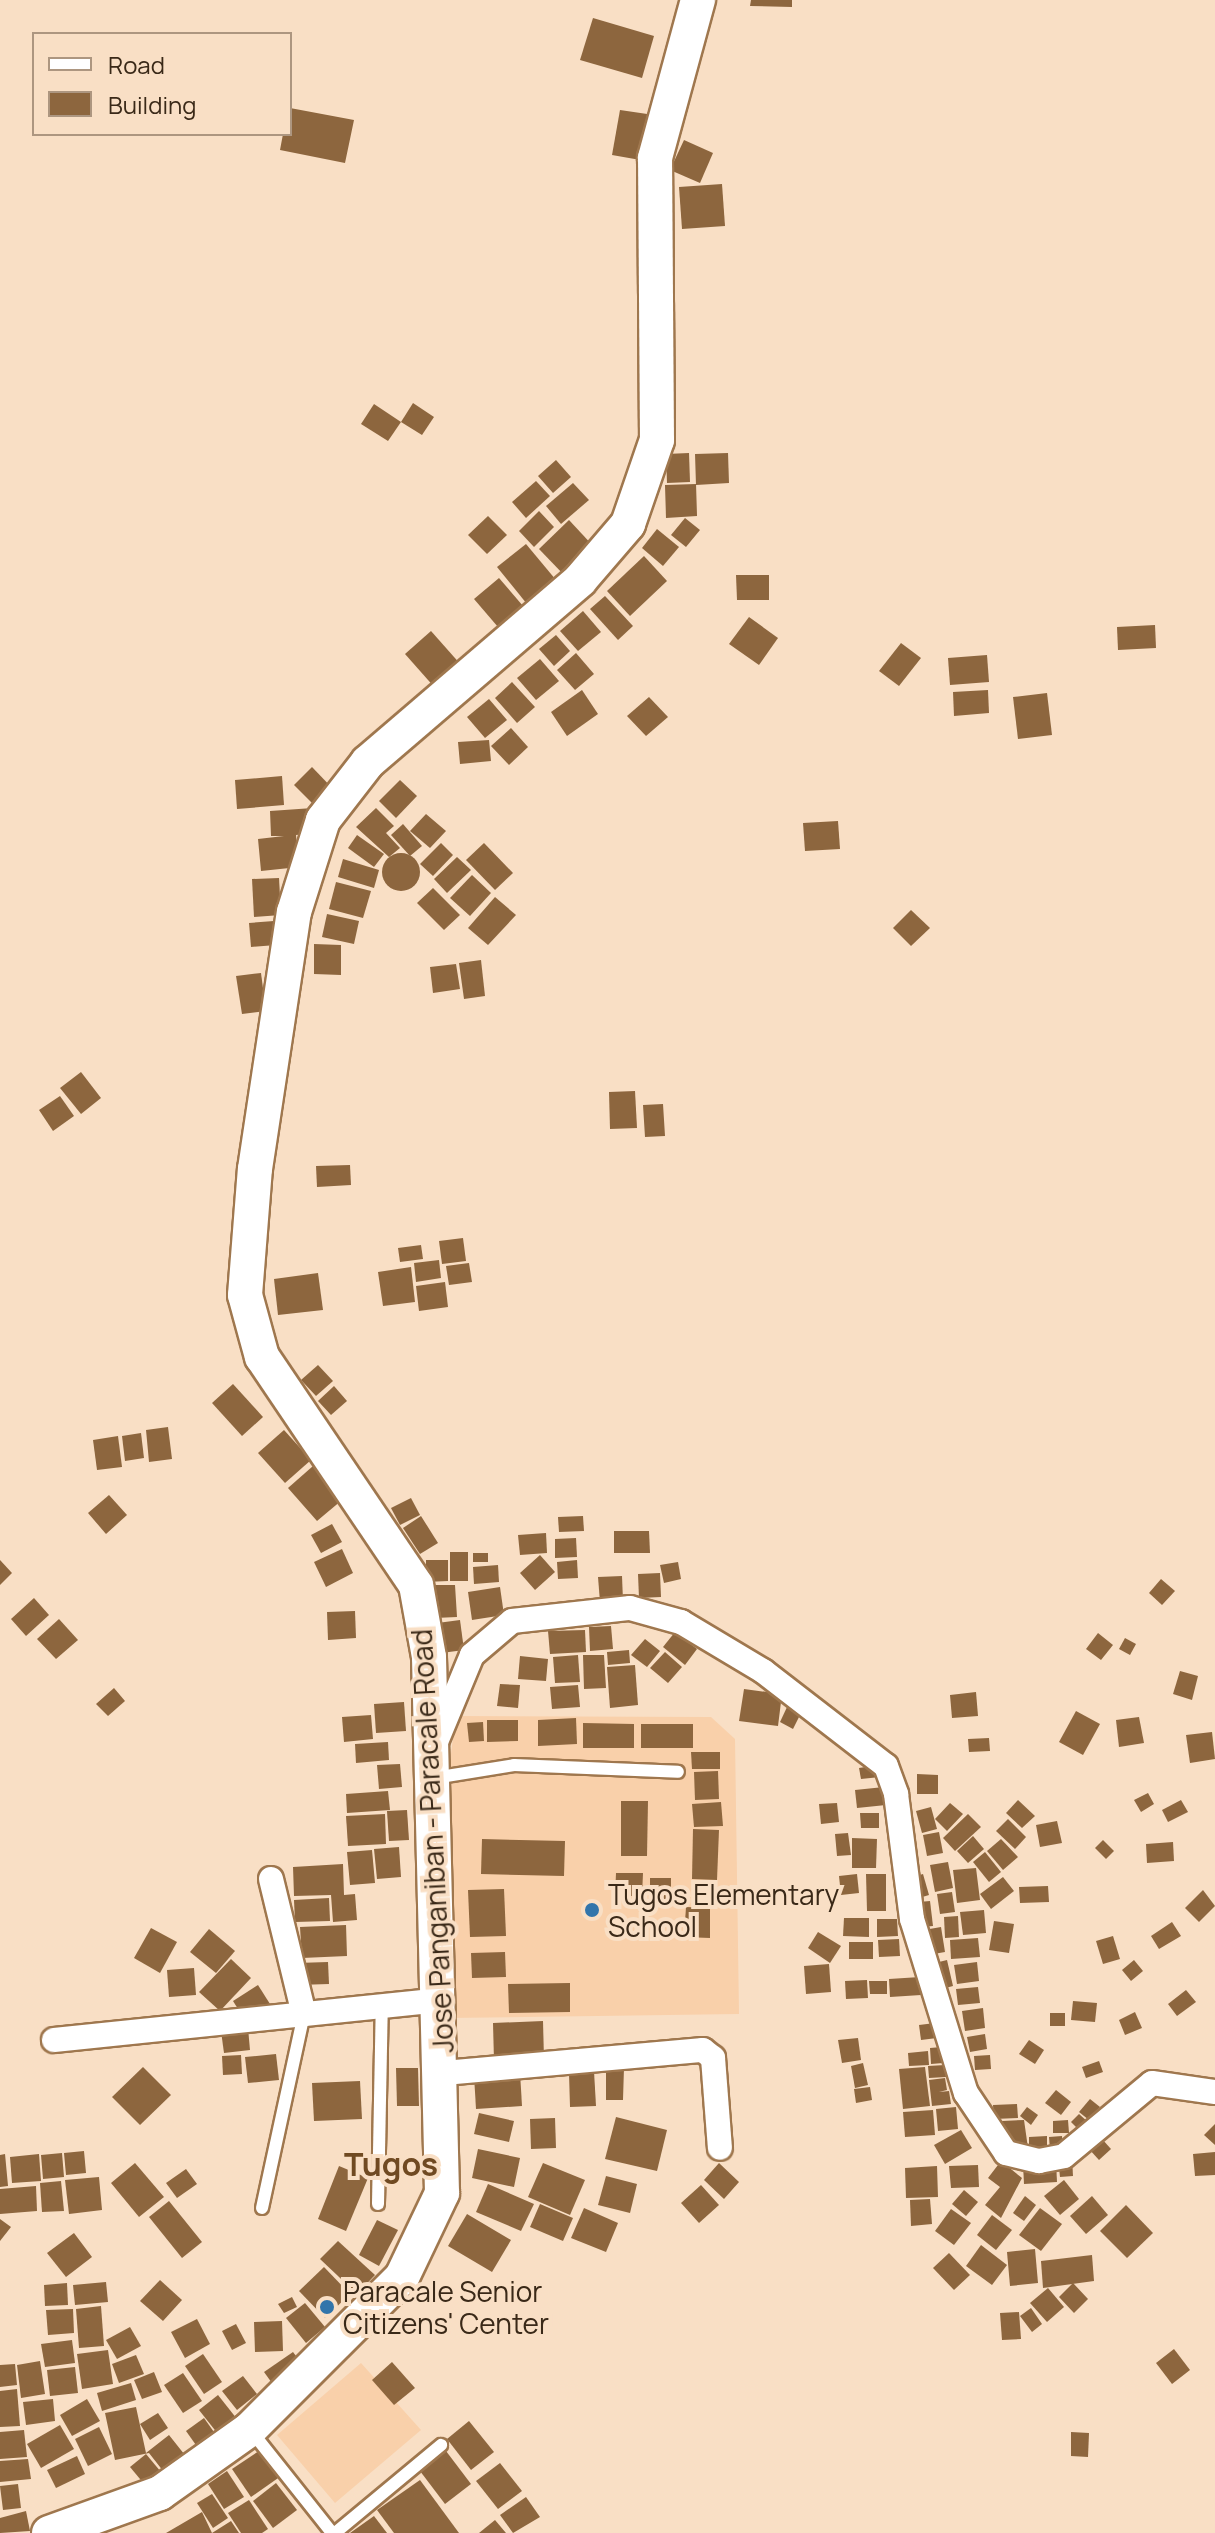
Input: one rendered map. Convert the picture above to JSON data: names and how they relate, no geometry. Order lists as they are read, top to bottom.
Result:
{
  "streets": {
    "main road": ["Jose Panganiban - Paracale Road"]
  },
  "districts": ["Tugos"],
  "places": ["Tugos Elementary School", "Paracale Senior Citizens' Center"],
  "legend": ["Road", "Building"]
}
